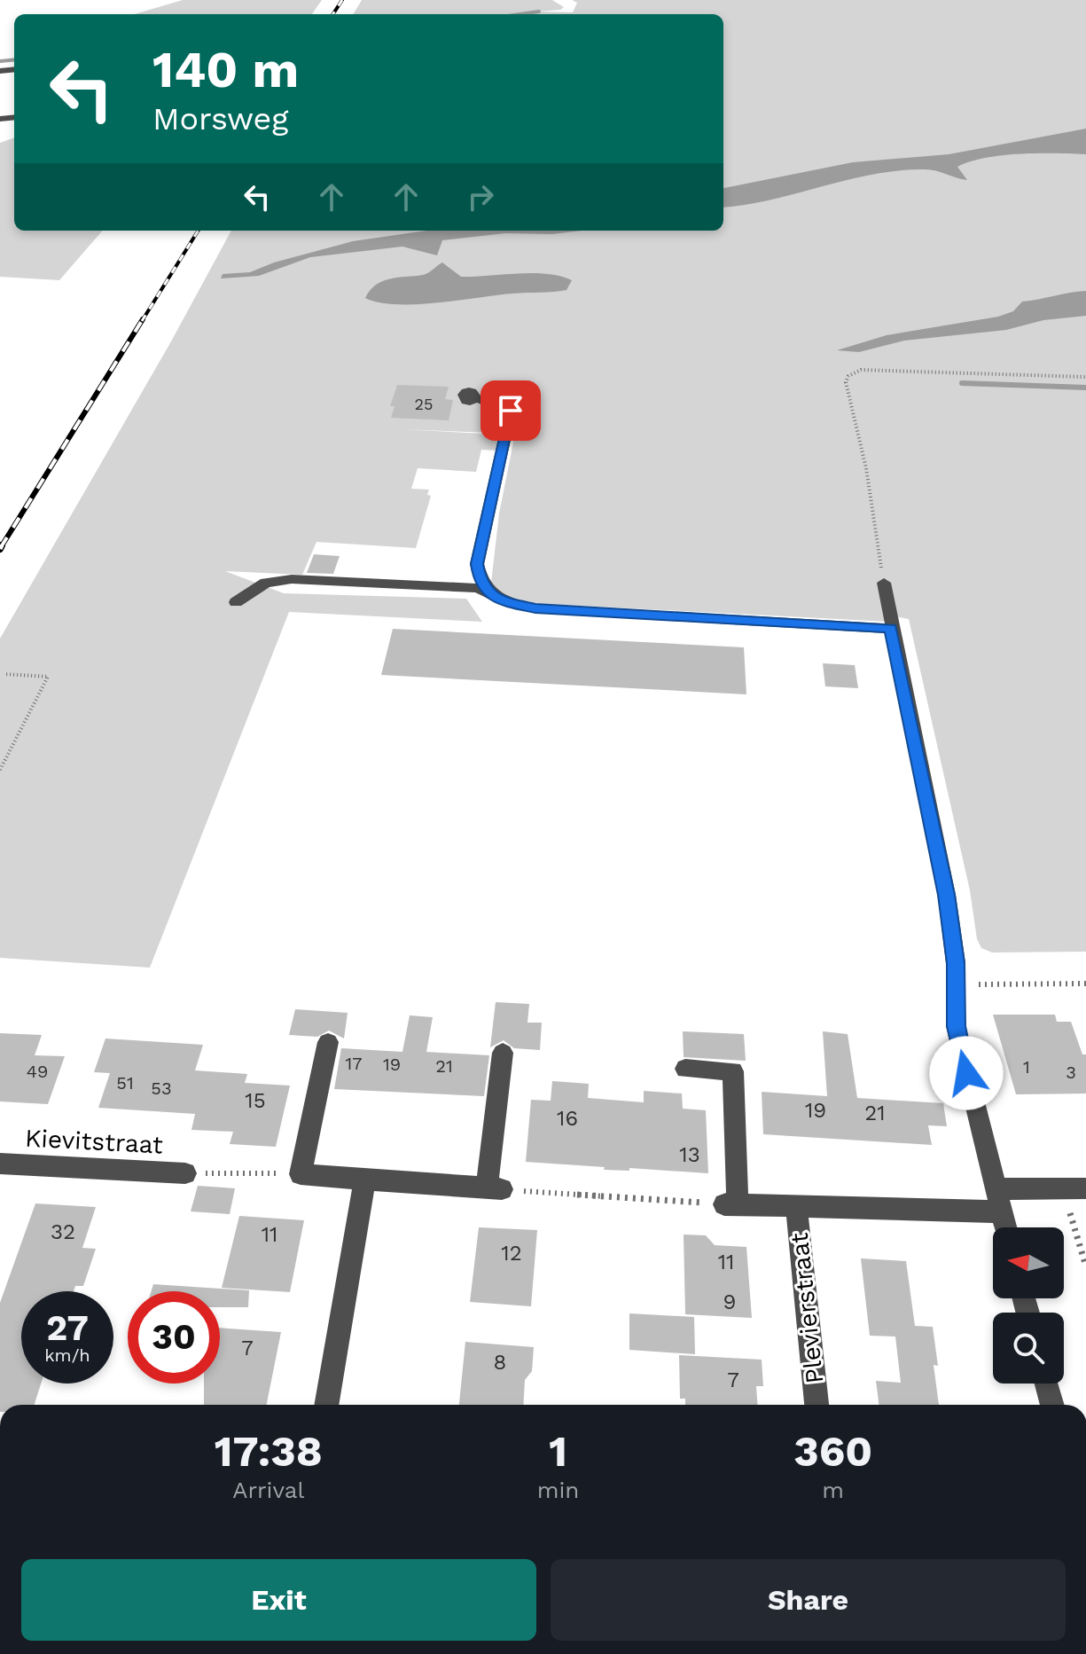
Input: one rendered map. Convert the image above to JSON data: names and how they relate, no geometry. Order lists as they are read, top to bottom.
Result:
{
  "streets": {
    "street": ["Kievitstraat", "Plevierstraat"]
  },
  "house_numbers": [
    "25",
    "17",
    "19",
    "21",
    "1",
    "49",
    "3",
    "51",
    "53",
    "15",
    "19",
    "21",
    "16",
    "13",
    "32",
    "11",
    "12",
    "11",
    "9",
    "7",
    "8",
    "7"
  ],
  "north": "left",
  "page": {
    "turn": ["140 m", "Morsweg"],
    "speed": "27 km/h",
    "limit": "30",
    "eta": [
      "17:38",
      "Arrival",
      "1",
      "min",
      "360",
      "m"
    ],
    "buttons": ["Exit", "Share"]
  }
}
